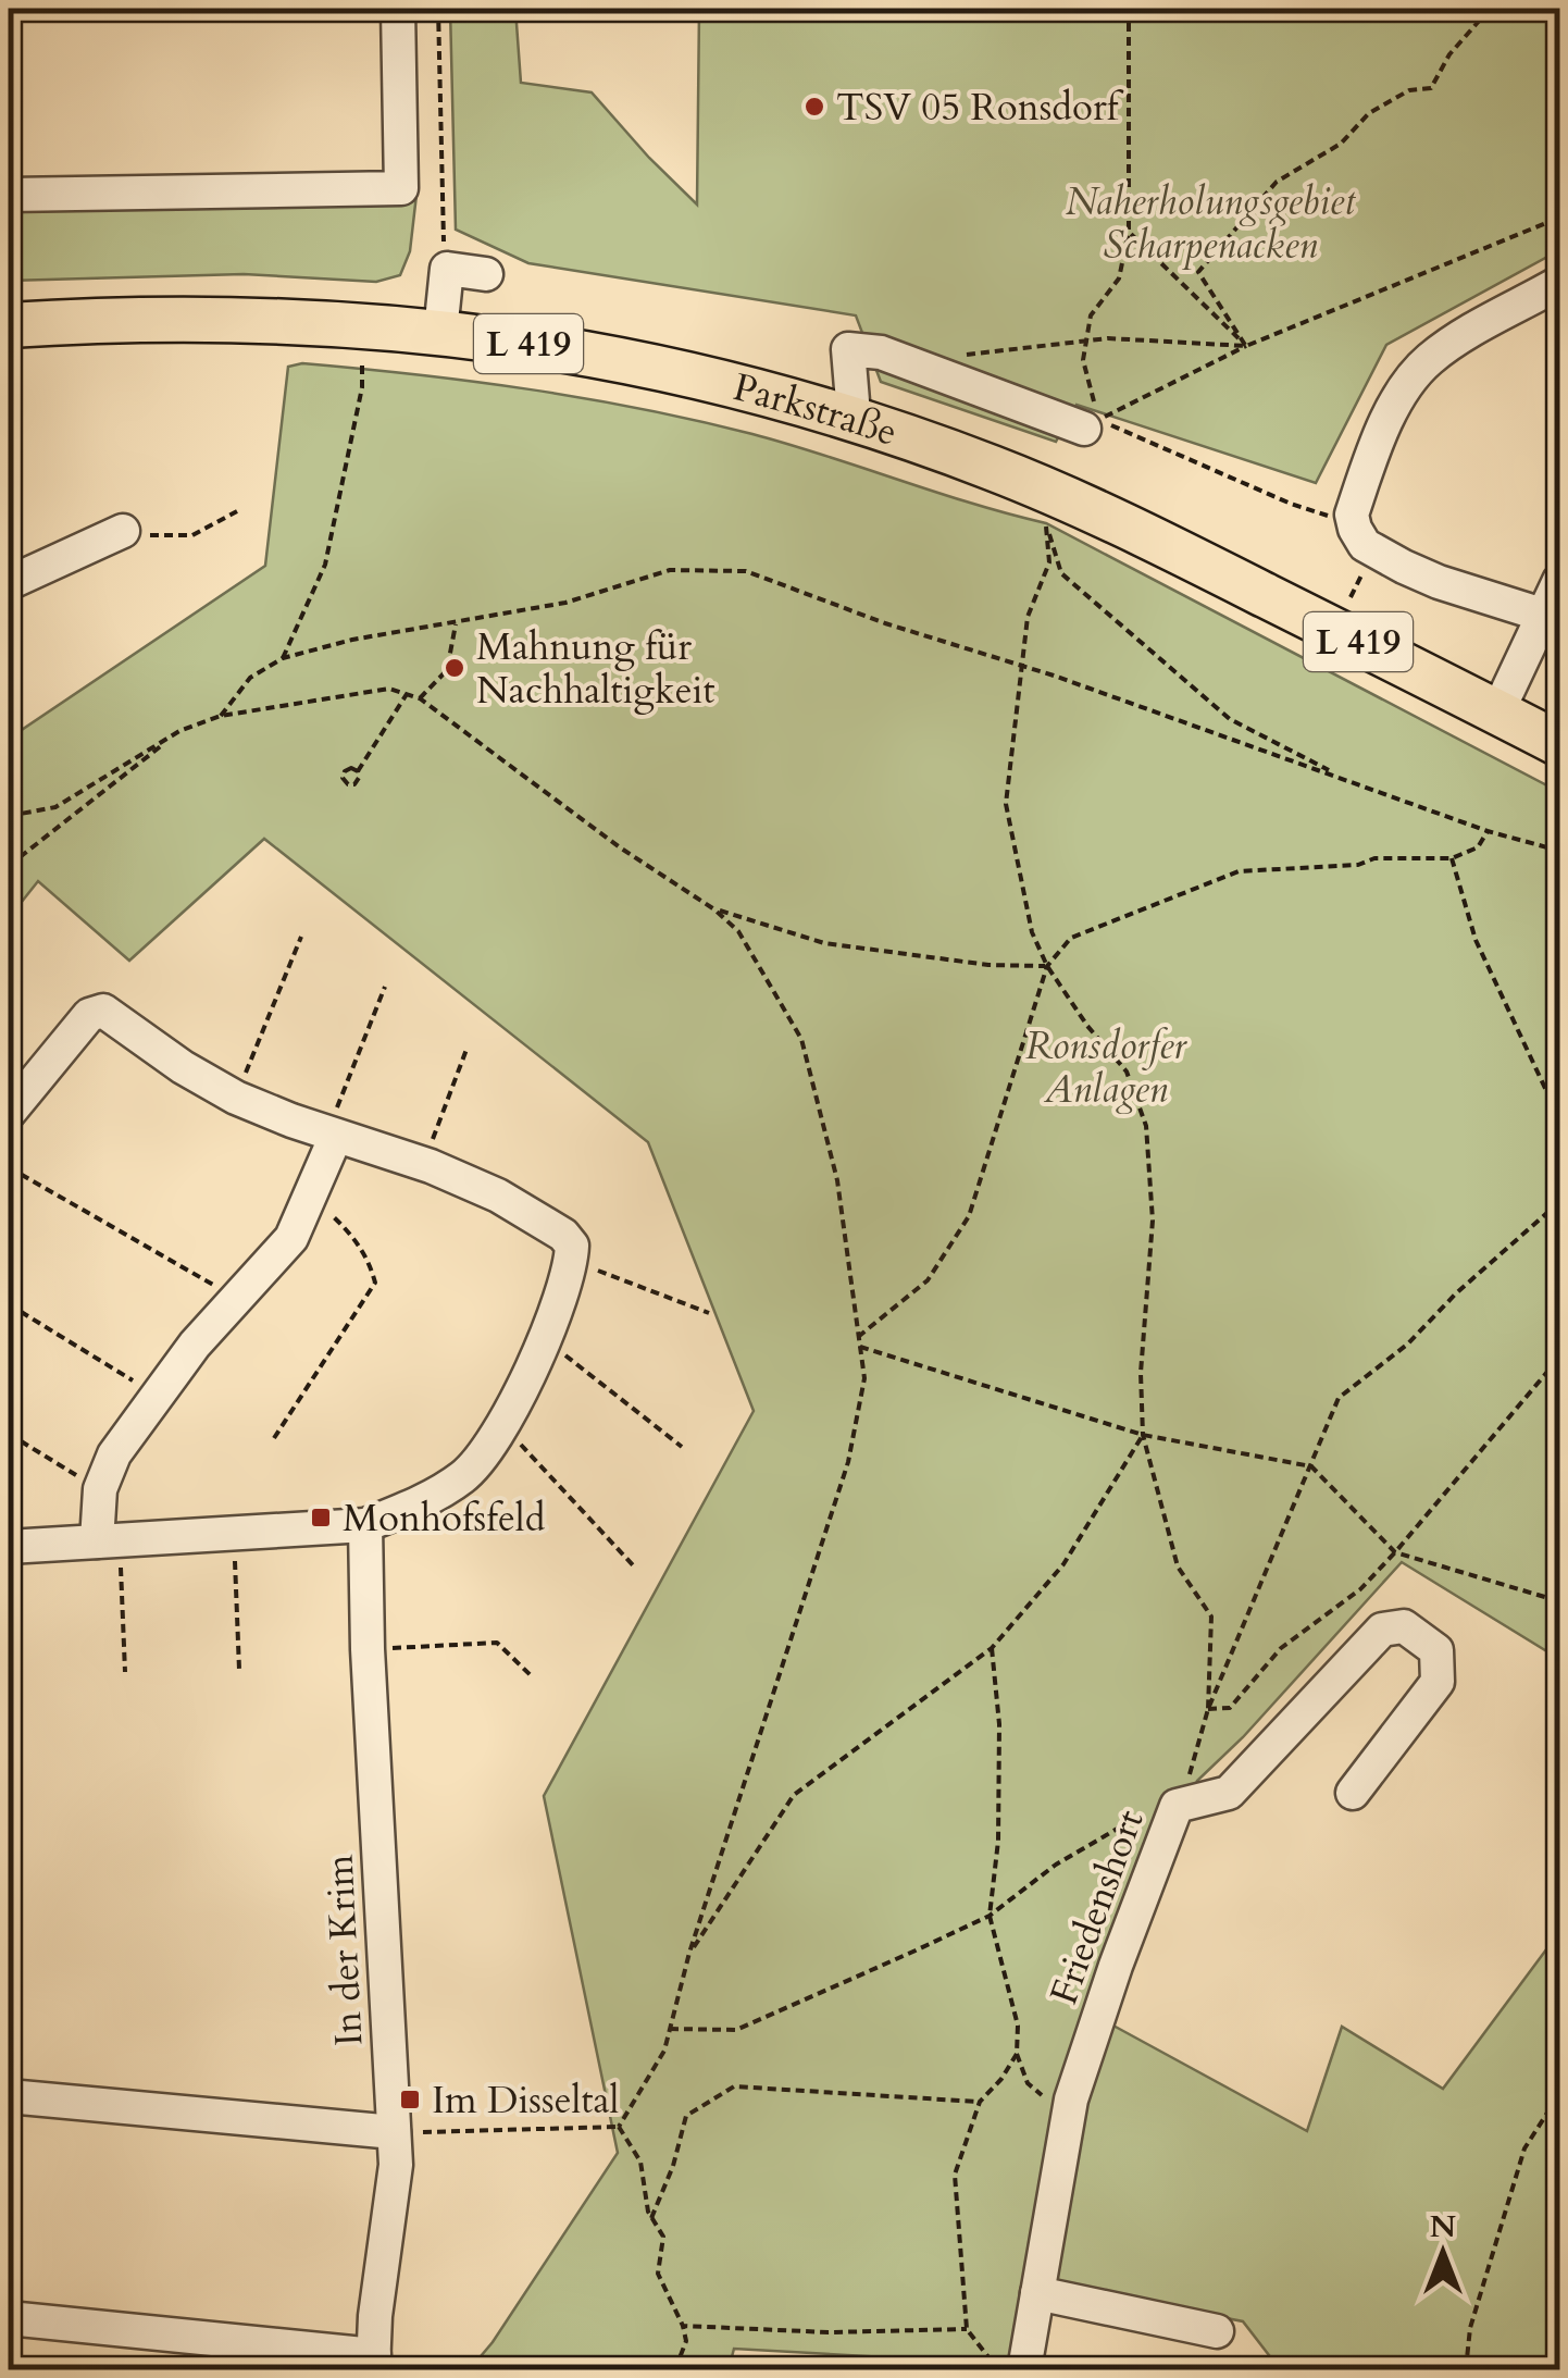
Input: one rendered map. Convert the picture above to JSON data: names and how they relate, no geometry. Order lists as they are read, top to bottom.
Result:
{
  "streets": {
    "main road": ["L 419", "Parkstraße"],
    "street": ["Friedenshort", "In der Krim"]
  },
  "parks": ["Naherholungsgebiet Scharpenacken", "Ronsdorfer Anlagen"],
  "places": {
    "other": ["TSV 05 Ronsdorf", "Mahnung für Nachhaltigkeit"],
    "transit": ["Monhofsfeld", "Im Disseltal"]
  },
  "north": "top"
}
